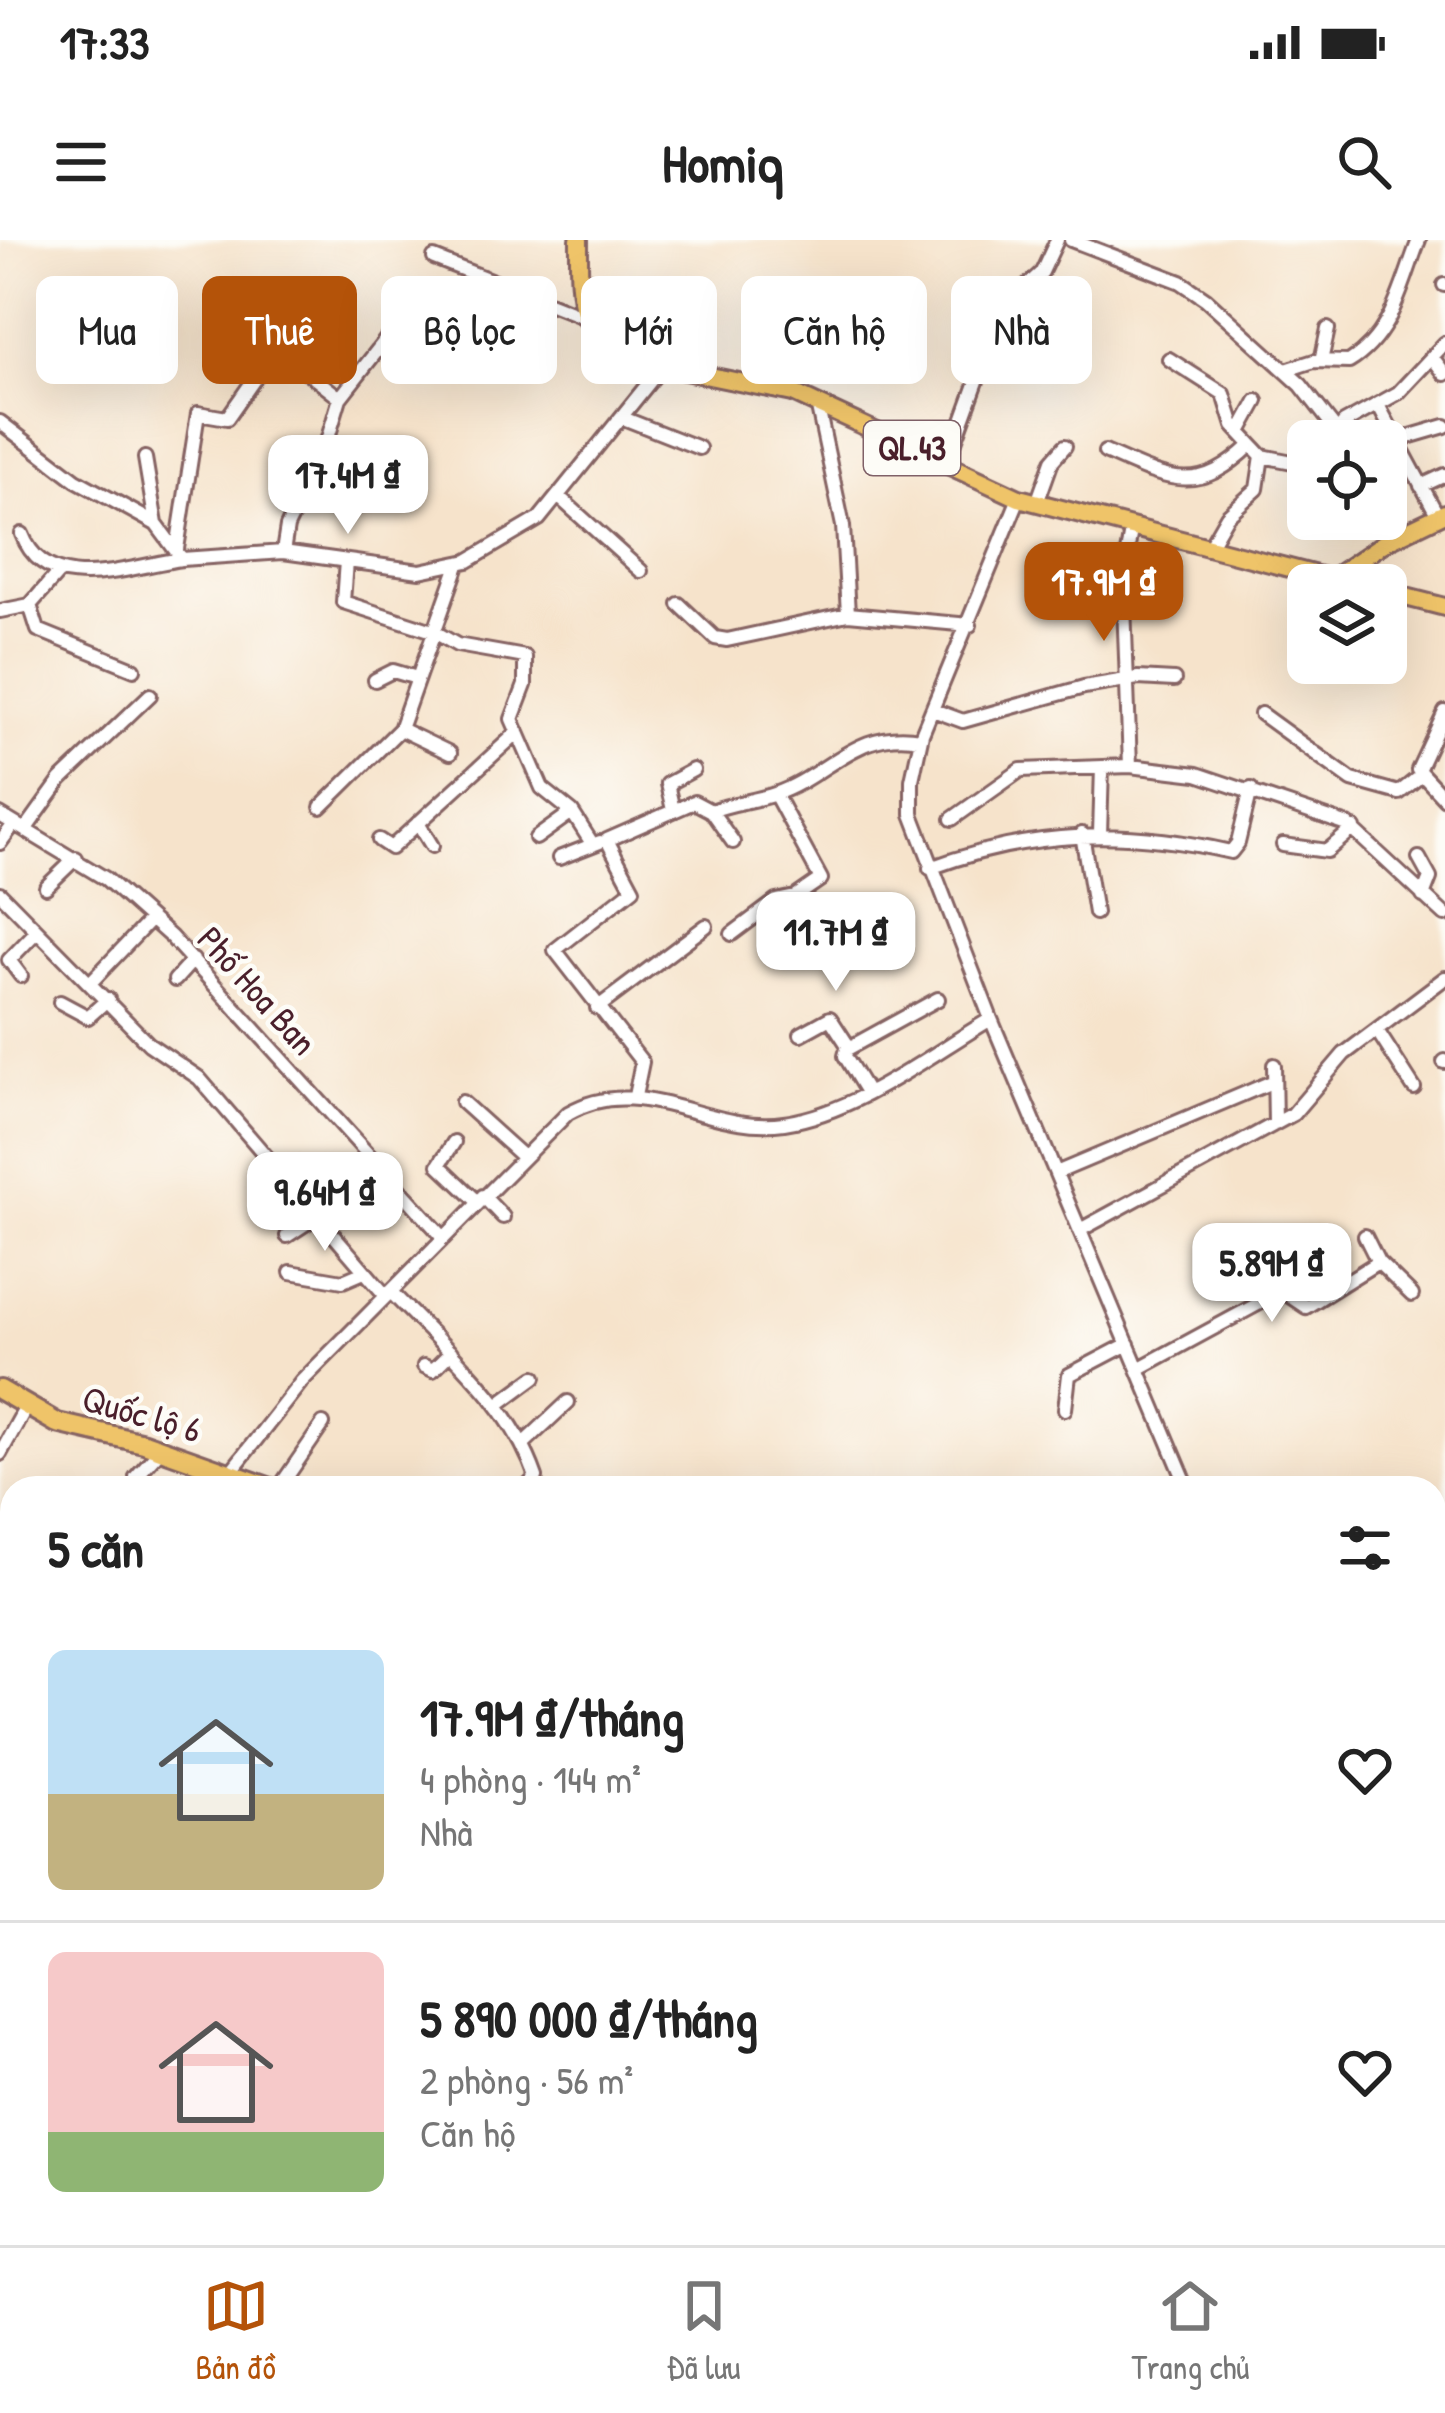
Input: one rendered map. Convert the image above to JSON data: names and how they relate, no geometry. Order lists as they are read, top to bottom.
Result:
{
  "streets": {
    "highway": ["Quốc lộ 6"],
    "main road": ["QL.43"],
    "street": ["Phố Hoa Ban"]
  },
  "page": {
    "status": "17:33",
    "header": "Homiq",
    "chip": [
      "Mua",
      "Thuê",
      "Bộ lọc",
      "Mới",
      "Căn hộ",
      "Nhà"
    ],
    "price": [
      "17.4M ₫",
      "17.9M ₫",
      "11.7M ₫",
      "9.64M ₫",
      "5.89M ₫"
    ],
    "heading": "5 căn",
    "list": [
      {
        "name": "17.9M ₫/tháng",
        "note": "4 phòng · 144 m² · Nhà"
      },
      {
        "name": "5 890 000 ₫/tháng",
        "note": "2 phòng · 56 m² · Căn hộ"
      }
    ],
    "tabs": ["Bản đồ", "Đã lưu", "Trang chủ"]
  }
}
